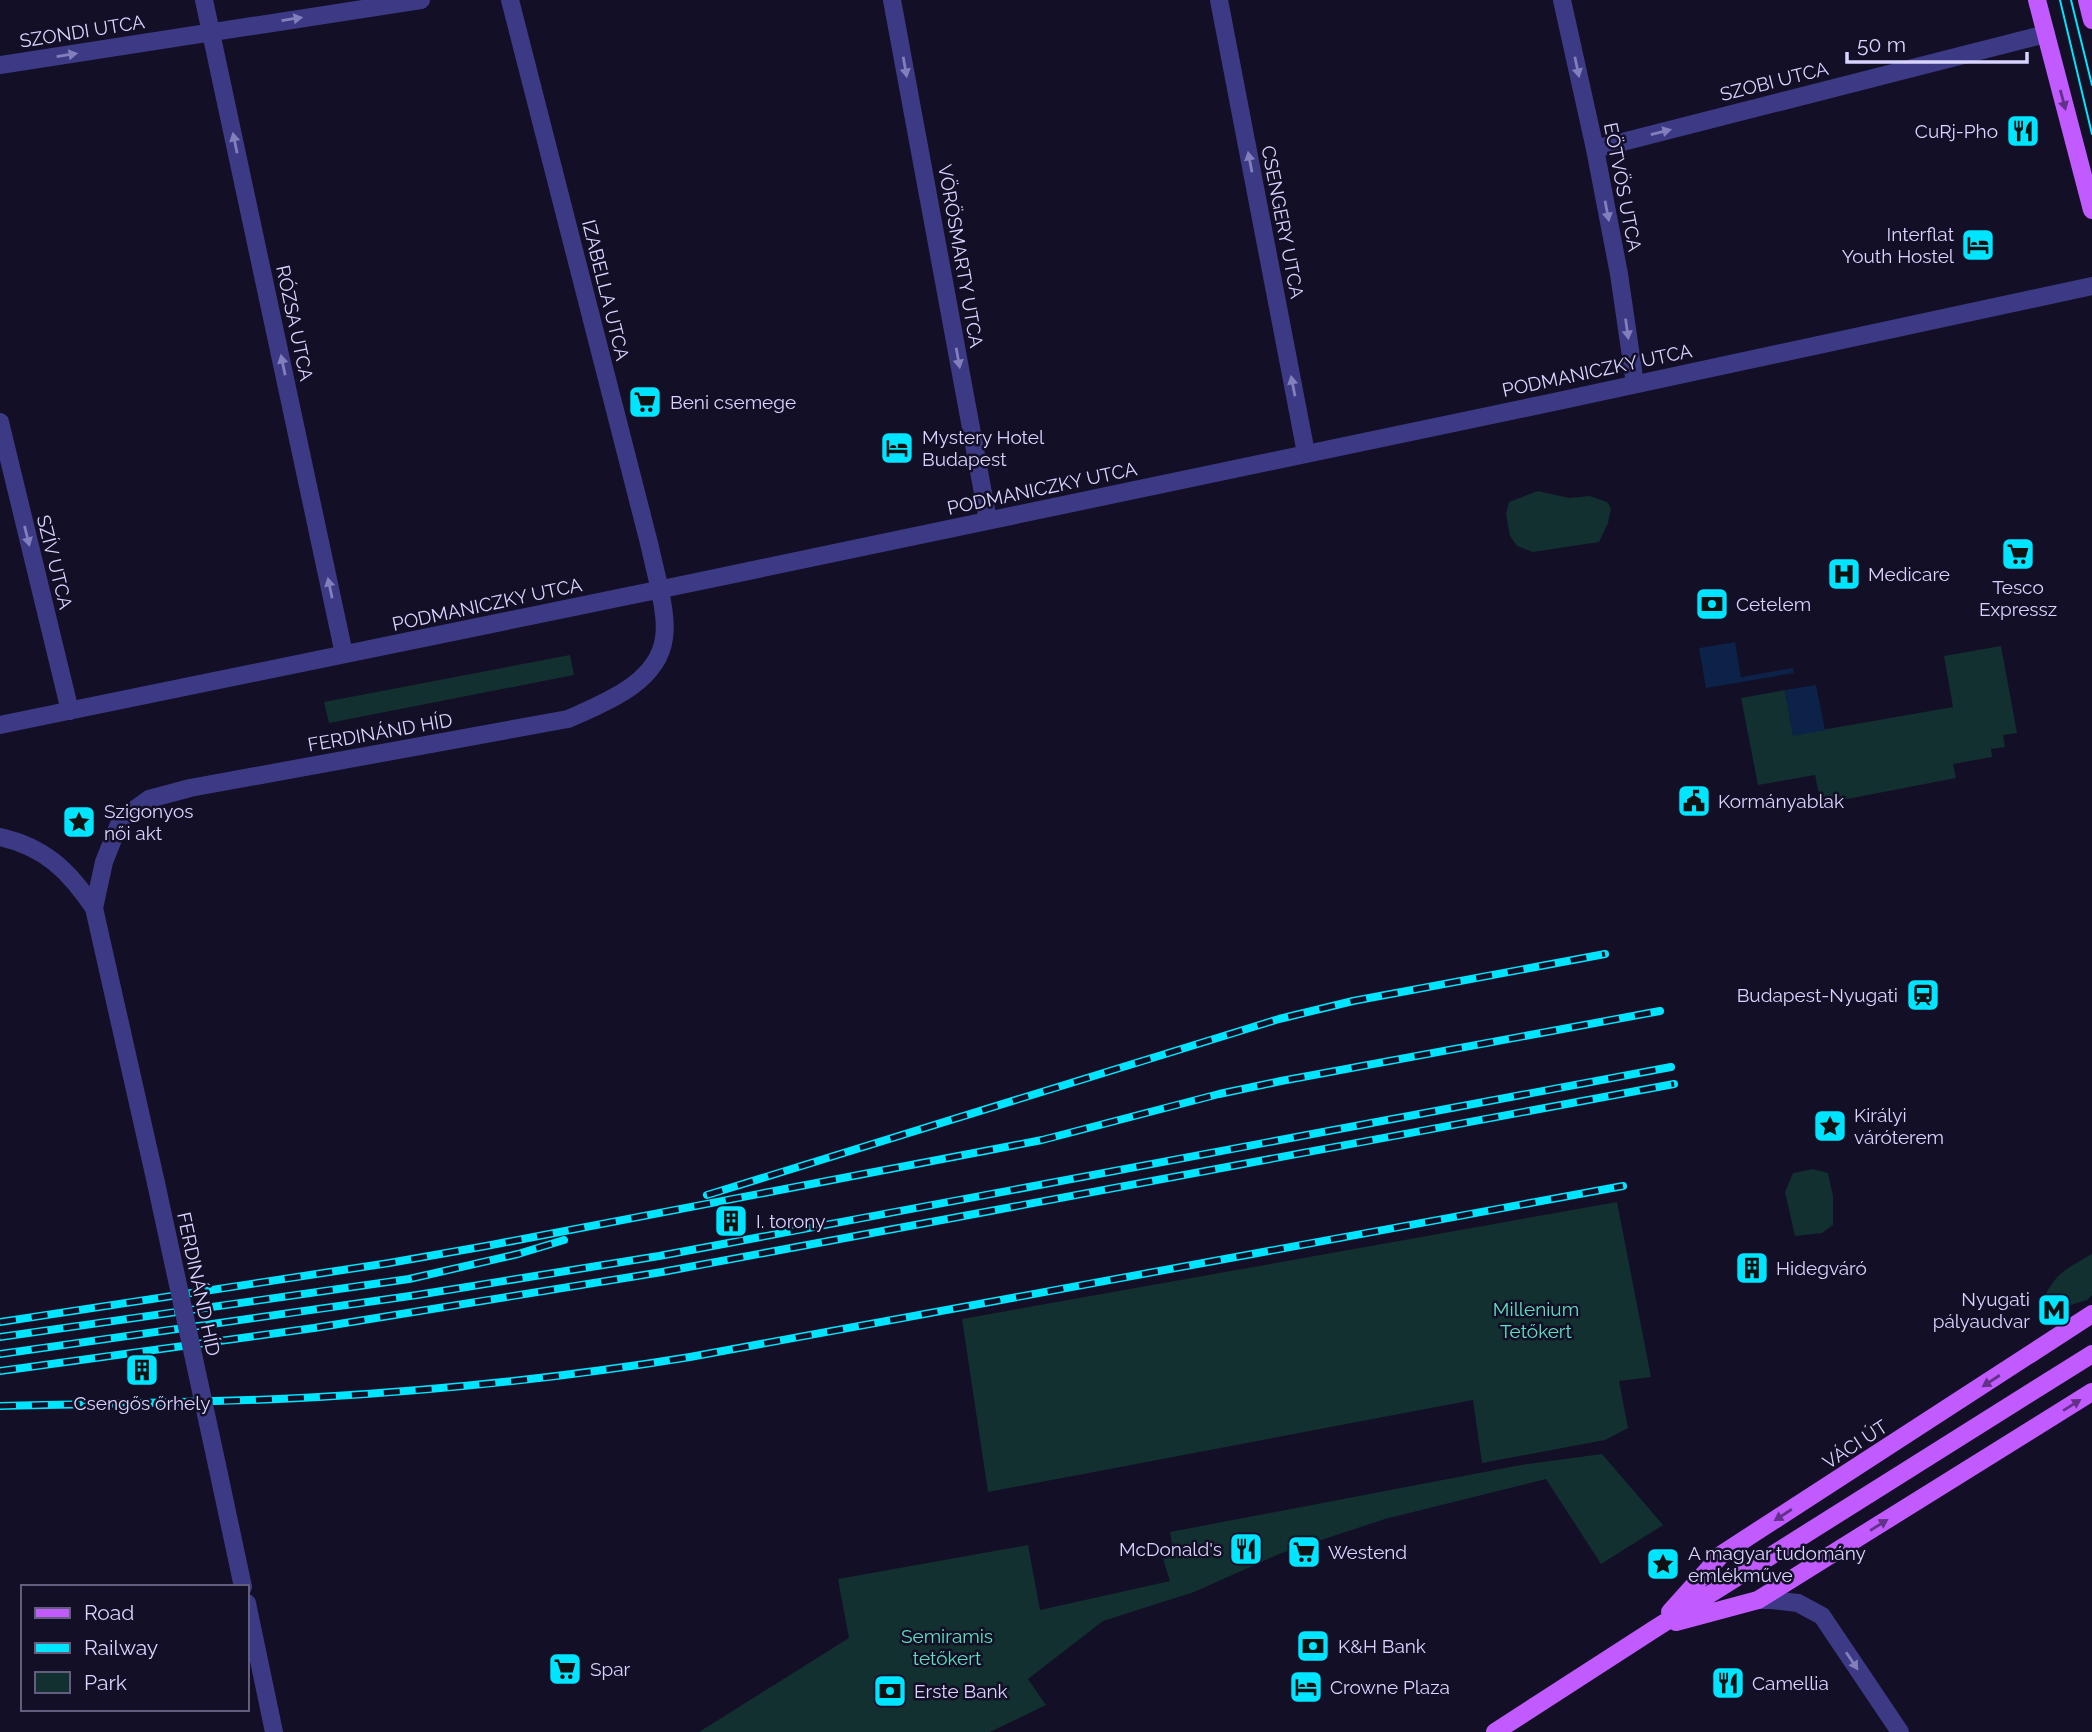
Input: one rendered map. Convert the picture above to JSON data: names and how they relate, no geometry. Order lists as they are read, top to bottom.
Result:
{
  "streets": {
    "main road": ["VÁCI ÚT"],
    "street": [
      "SZONDI UTCA",
      "SZOBI UTCA",
      "EÖTVÖS UTCA",
      "CSENGERY UTCA",
      "VÖRÖSMARTY UTCA",
      "IZABELLA UTCA",
      "RÓZSA UTCA",
      "PODMANICZKY UTCA",
      "SZÍV UTCA",
      "FERDINÁND HÍD"
    ]
  },
  "crossings": [
    ["SZONDI UTCA", "RÓZSA UTCA"],
    ["SZOBI UTCA", "EÖTVÖS UTCA"],
    ["EÖTVÖS UTCA", "PODMANICZKY UTCA"],
    ["CSENGERY UTCA", "PODMANICZKY UTCA"],
    ["VÖRÖSMARTY UTCA", "PODMANICZKY UTCA"],
    ["IZABELLA UTCA", "PODMANICZKY UTCA"],
    ["IZABELLA UTCA", "FERDINÁND HÍD"],
    ["RÓZSA UTCA", "PODMANICZKY UTCA"],
    ["PODMANICZKY UTCA", "SZÍV UTCA"],
    ["PODMANICZKY UTCA", "FERDINÁND HÍD"]
  ],
  "one_way": [
    "SZONDI UTCA",
    "SZOBI UTCA",
    "EÖTVÖS UTCA",
    "CSENGERY UTCA",
    "VÖRÖSMARTY UTCA",
    "RÓZSA UTCA",
    "SZÍV UTCA"
  ],
  "parks": ["Millenium Tetőkert", "Semiramis tetőkert"],
  "places": {
    "restaurant": ["CuRj-Pho", "McDonald's", "Camellia"],
    "hotel": ["Interflat Youth Hostel", "Mystery Hotel Budapest", "Crowne Plaza"],
    "supermarket": [
      "Beni csemege",
      "Tesco Expressz",
      "Westend",
      "Spar"
    ],
    "hospital": ["Medicare"],
    "bank": ["Cetelem", "K&H Bank", "Erste Bank"],
    "public building": ["Kormányablak"],
    "place": ["Szigonyos női akt", "Királyi váróterem", "A magyar tudomány emlékműve"],
    "station": ["Budapest-Nyugati"],
    "building": ["I. torony", "Hidegváró", "Csengős őrhely"],
    "metro station": ["Nyugati pályaudvar"]
  },
  "legend": ["Road", "Railway", "Park"],
  "scale_bar": "50 m"
}
